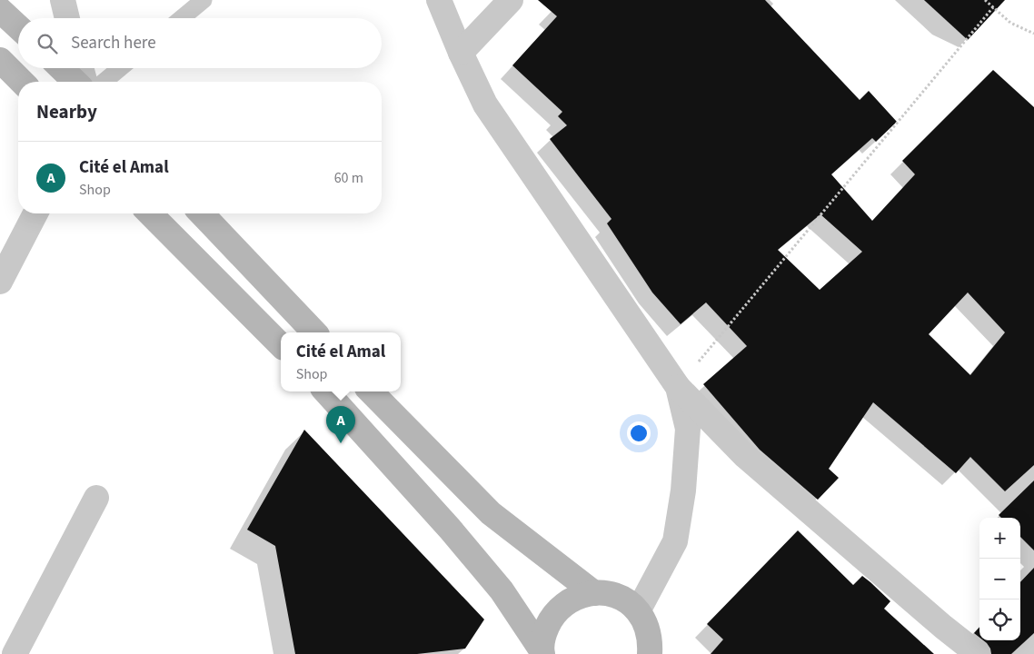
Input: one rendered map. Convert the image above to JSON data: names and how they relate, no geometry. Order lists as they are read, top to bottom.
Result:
{
  "page": {
    "search": "Search here",
    "heading": "Nearby",
    "list": [
      {
        "mark": "A",
        "name": "Cité el Amal",
        "note": "Shop",
        "value": "60 m"
      }
    ],
    "popup": ["Cité el Amal", "Shop"],
    "pins": "A",
    "map_buttons": ["+", "−"]
  }
}
